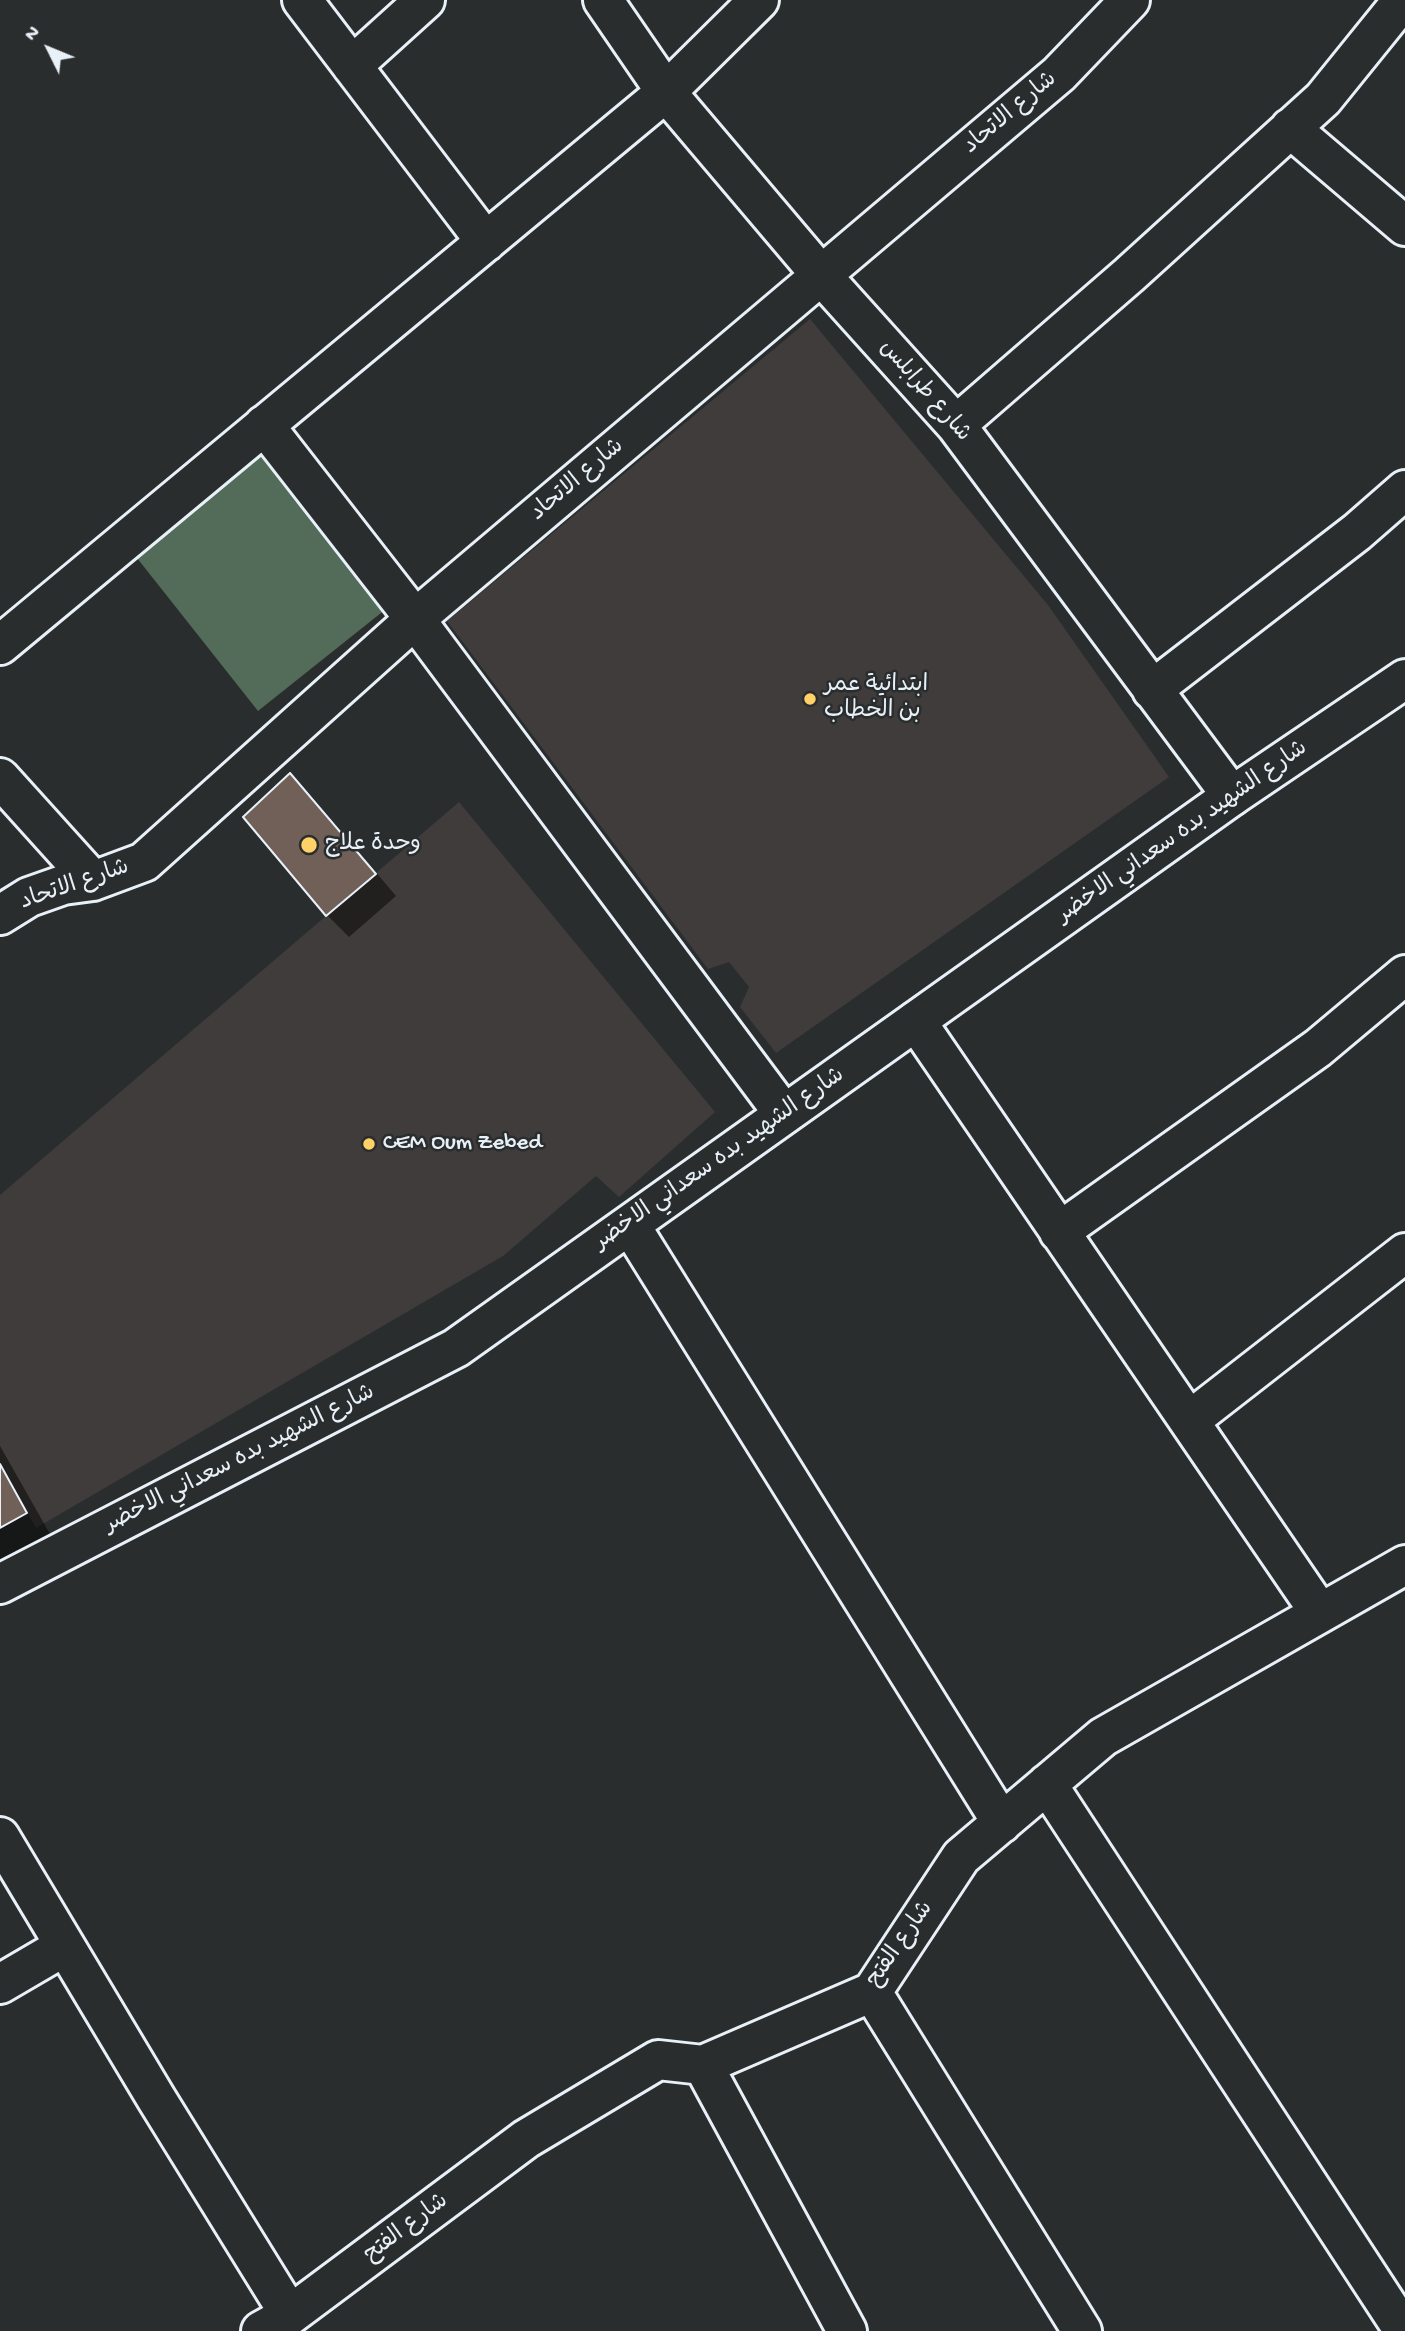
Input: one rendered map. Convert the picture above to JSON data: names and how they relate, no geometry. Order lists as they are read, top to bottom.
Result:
{
  "streets": {
    "street": [
      "شارع الاتحاد",
      "شارع طرابلس",
      "شارع الشهيد بده سعداني الاخضر",
      "شارع الفتح"
    ]
  },
  "crossings": [
    ["شارع الاتحاد", "شارع طرابلس"],
    ["شارع طرابلس", "شارع الشهيد بده سعداني الاخضر"]
  ],
  "places": ["ابتدائية عمر بن الخطاب", "وحدة علاج", "CEM Oum Zebed"],
  "north": "top left"
}
